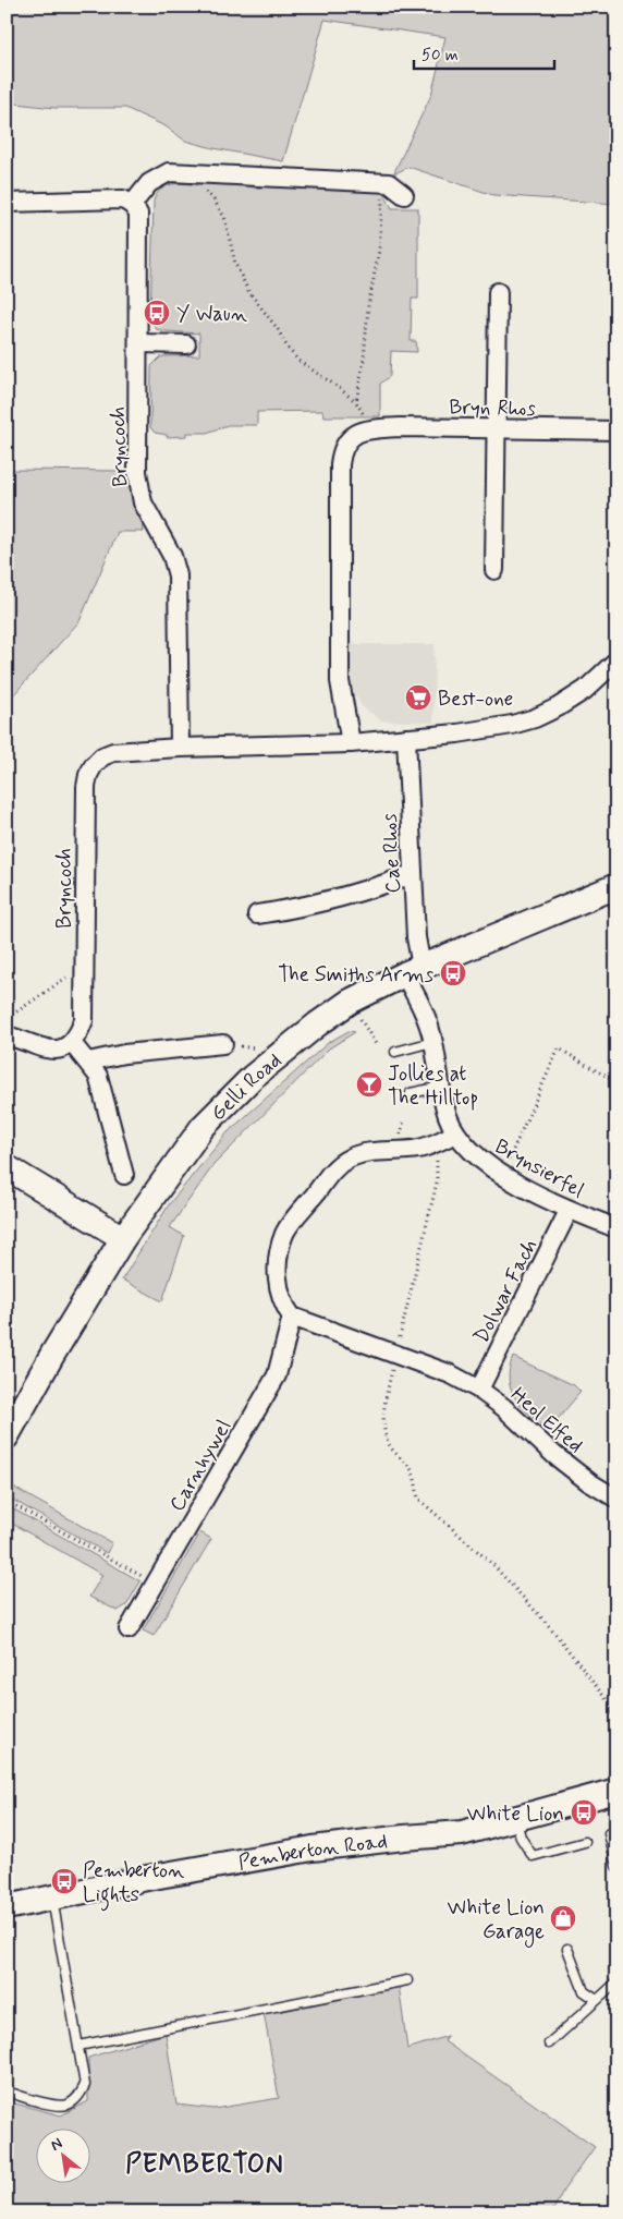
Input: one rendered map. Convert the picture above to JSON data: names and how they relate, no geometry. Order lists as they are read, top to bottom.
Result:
{
  "streets": {
    "main road": ["Gelli Road", "Pemberton Road"],
    "street": [
      "Bryn Rhos",
      "Bryncoch",
      "Cae Rhos",
      "Brynsierfel",
      "Dolwar Fach",
      "Heol Elfed",
      "Carnhywel"
    ]
  },
  "crossings": [
    ["Bryncoch", "Cae Rhos"],
    ["Cae Rhos", "Gelli Road"],
    ["Cae Rhos", "Brynsierfel"],
    ["Gelli Road", "Brynsierfel"],
    ["Brynsierfel", "Dolwar Fach"],
    ["Dolwar Fach", "Heol Elfed"]
  ],
  "districts": ["PEMBERTON"],
  "places": {
    "bus stop": [
      "Y Waun",
      "The Smiths Arms",
      "White Lion",
      "Pemberton Lights"
    ],
    "supermarket": ["Best-one"],
    "bar": ["Jollies at The Hilltop"],
    "shop": ["White Lion Garage"]
  },
  "scale_bar": "50 m",
  "north": "top left"
}
